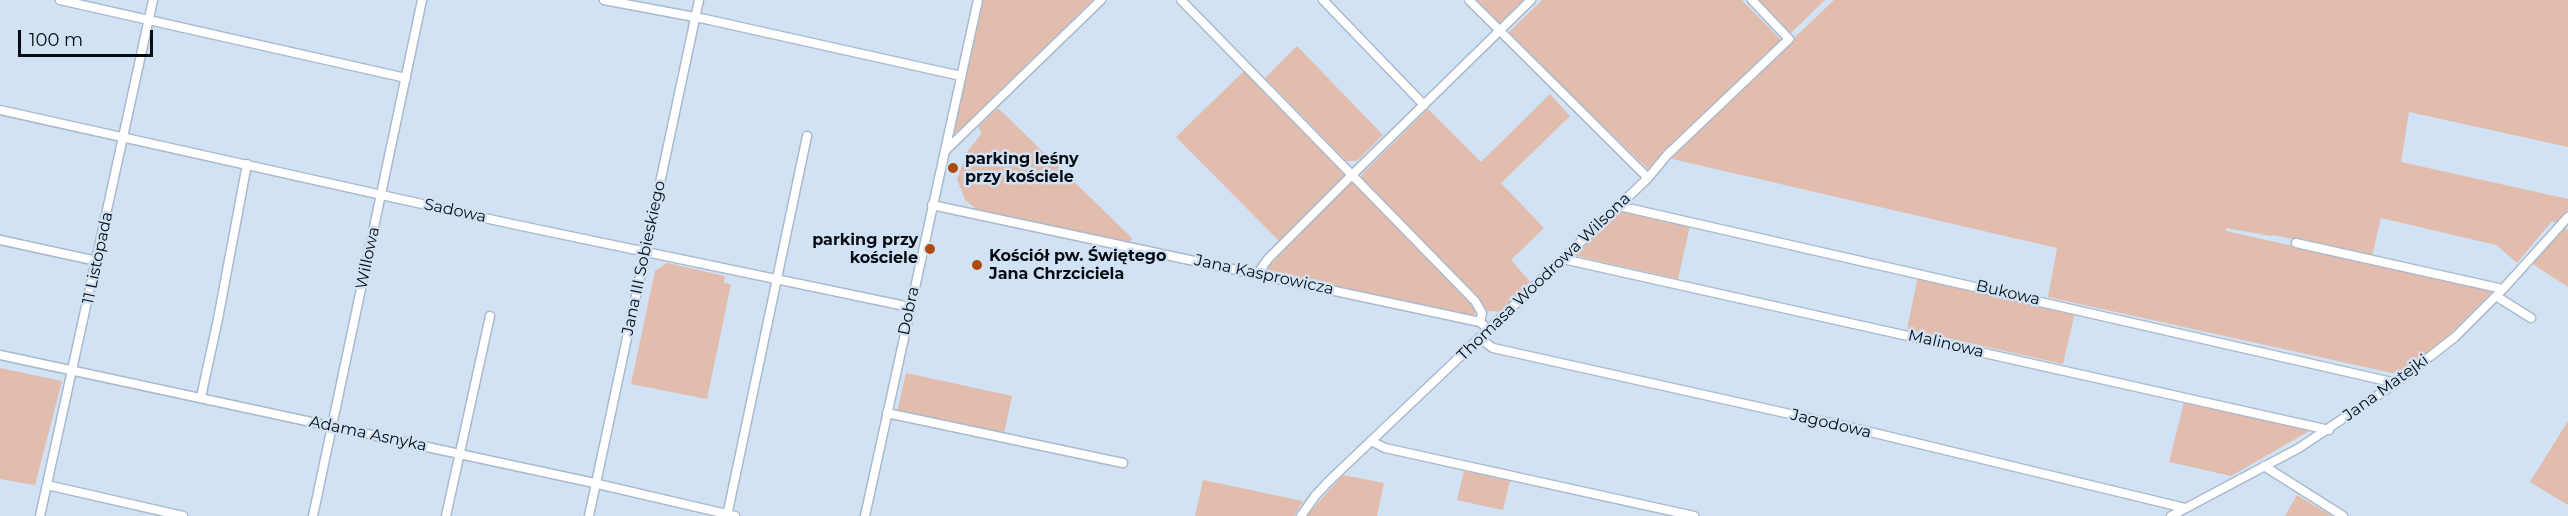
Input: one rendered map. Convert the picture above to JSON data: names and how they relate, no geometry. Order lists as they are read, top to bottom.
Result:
{
  "streets": {
    "street": [
      "Sadowa",
      "11 Listopada",
      "Willowa",
      "Jana III Sobieskiego",
      "Jana Kasprowicza",
      "Thomasa Woodrowa Wilsona",
      "Bukowa",
      "Dobra",
      "Malinowa",
      "Jana Matejki",
      "Jagodowa",
      "Adama Asnyka"
    ]
  },
  "crossings": [
    ["Sadowa", "11 Listopada"],
    ["Sadowa", "Willowa"],
    ["Sadowa", "Jana III Sobieskiego"],
    ["Sadowa", "Dobra"],
    ["11 Listopada", "Adama Asnyka"],
    ["Willowa", "Adama Asnyka"],
    ["Jana III Sobieskiego", "Adama Asnyka"],
    ["Jana Kasprowicza", "Thomasa Woodrowa Wilsona"],
    ["Jana Kasprowicza", "Dobra"],
    ["Thomasa Woodrowa Wilsona", "Bukowa"],
    ["Thomasa Woodrowa Wilsona", "Malinowa"],
    ["Thomasa Woodrowa Wilsona", "Jagodowa"],
    ["Bukowa", "Jana Matejki"],
    ["Malinowa", "Jana Matejki"],
    ["Jana Matejki", "Jagodowa"]
  ],
  "places": ["parking leśny przy kościele", "parking przy kościele", "Kościół pw. Świętego Jana Chrzciciela"],
  "scale_bar": "100 m"
}
